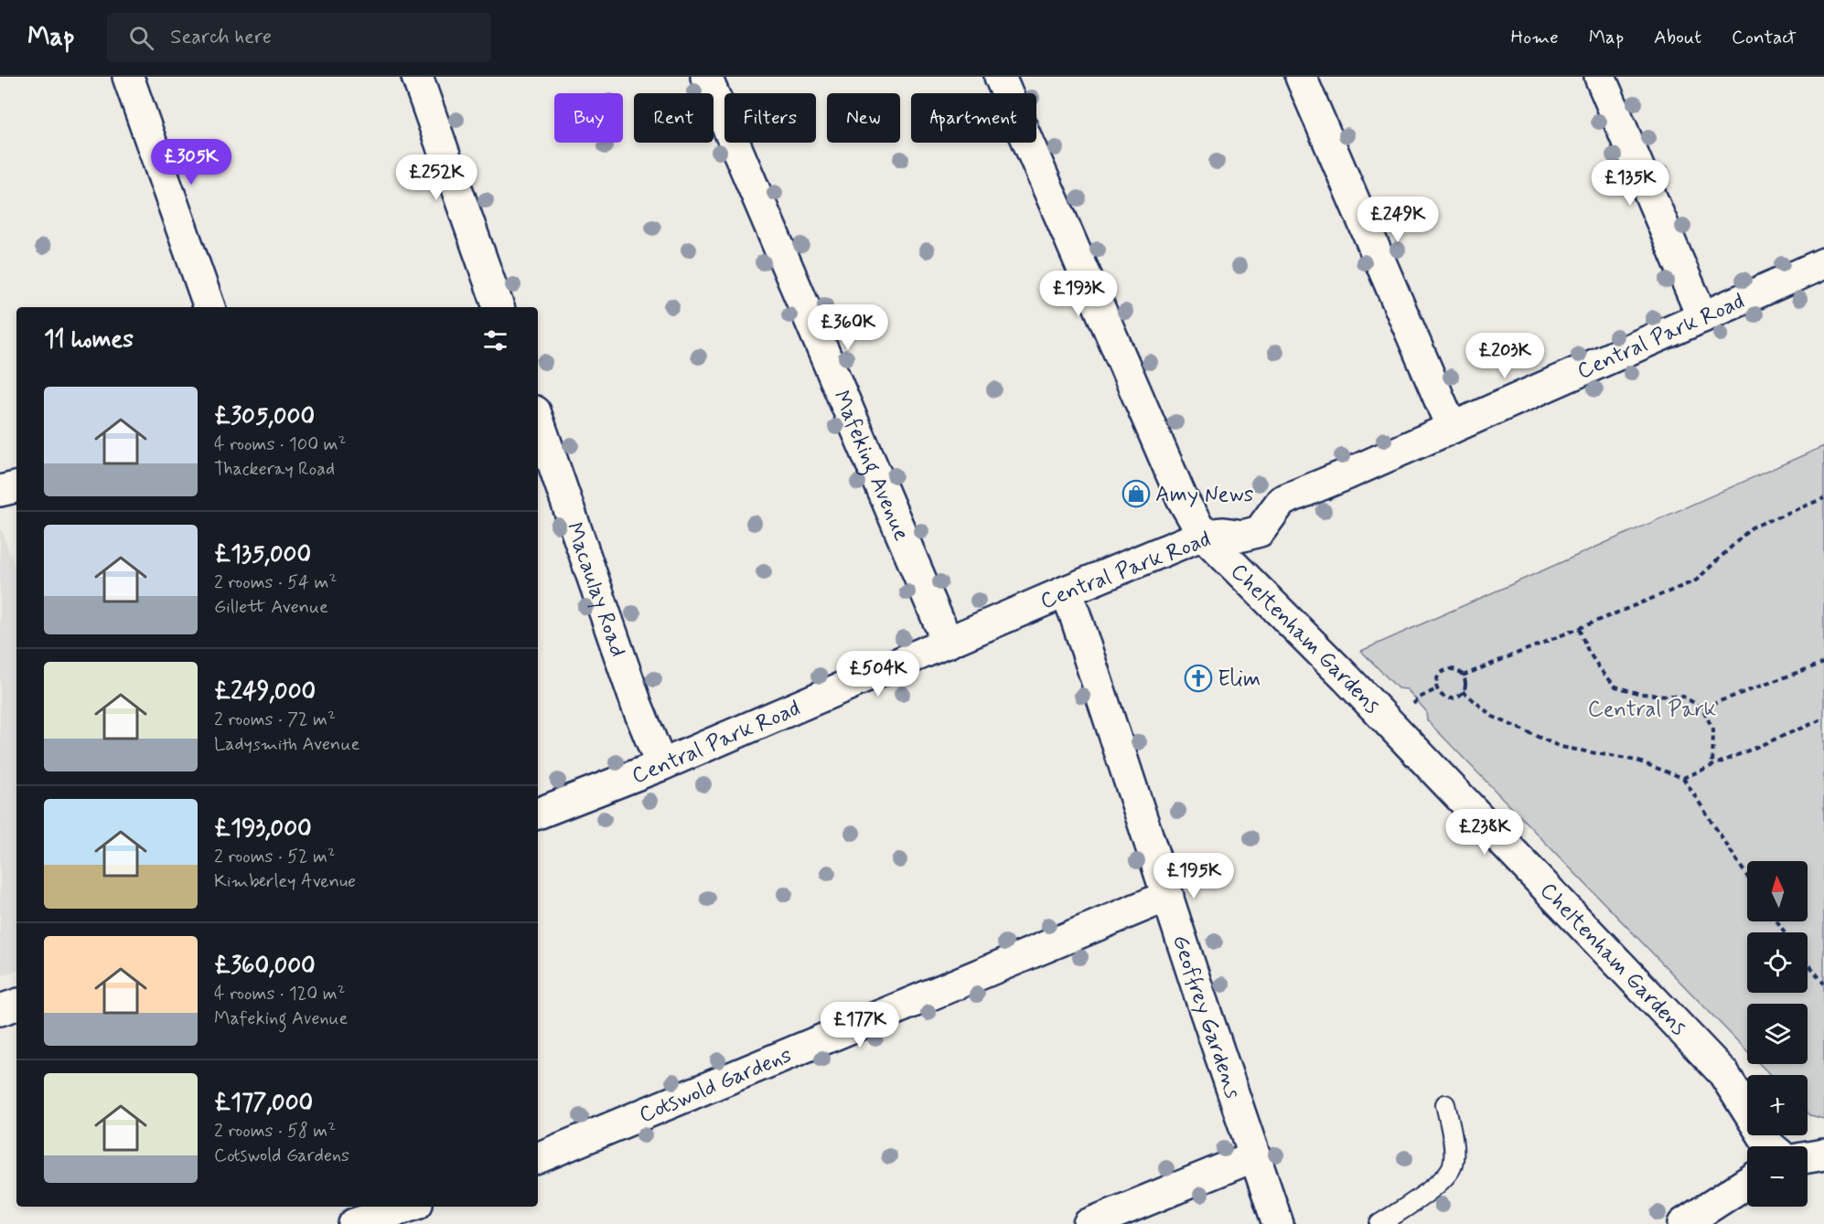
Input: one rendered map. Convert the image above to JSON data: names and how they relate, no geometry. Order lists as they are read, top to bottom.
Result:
{
  "streets": {
    "street": [
      "Central Park Road",
      "Mafeking Avenue",
      "Macaulay Road",
      "Cheltenham Gardens",
      "Geoffrey Gardens",
      "Cotswold Gardens"
    ]
  },
  "crossings": [
    ["Central Park Road", "Mafeking Avenue"],
    ["Central Park Road", "Macaulay Road"],
    ["Central Park Road", "Cheltenham Gardens"],
    ["Central Park Road", "Geoffrey Gardens"],
    ["Geoffrey Gardens", "Cotswold Gardens"]
  ],
  "parks": ["Central Park"],
  "places": {
    "shop": ["Amy News"],
    "church": ["Elim"]
  },
  "north": "top",
  "page": {
    "header": "Map",
    "search": "Search here",
    "nav": [
      "Home",
      "Map",
      "About",
      "Contact"
    ],
    "chip": [
      "Buy",
      "Rent",
      "Filters",
      "New",
      "Apartment"
    ],
    "price": [
      "£305K",
      "£252K",
      "£135K",
      "£249K",
      "£193K",
      "£360K",
      "£203K",
      "£504K",
      "£238K",
      "£195K",
      "£177K"
    ],
    "heading": "11 homes",
    "list": [
      {
        "name": "£305,000",
        "note": "4 rooms · 100 m² · Thackeray Road"
      },
      {
        "name": "£135,000",
        "note": "2 rooms · 54 m² · Gillett Avenue"
      },
      {
        "name": "£249,000",
        "note": "2 rooms · 72 m² · Ladysmith Avenue"
      },
      {
        "name": "£193,000",
        "note": "2 rooms · 52 m² · Kimberley Avenue"
      },
      {
        "name": "£360,000",
        "note": "4 rooms · 120 m² · Mafeking Avenue"
      },
      {
        "name": "£177,000",
        "note": "2 rooms · 58 m² · Cotswold Gardens"
      }
    ],
    "map_buttons": ["+", "−"]
  }
}
